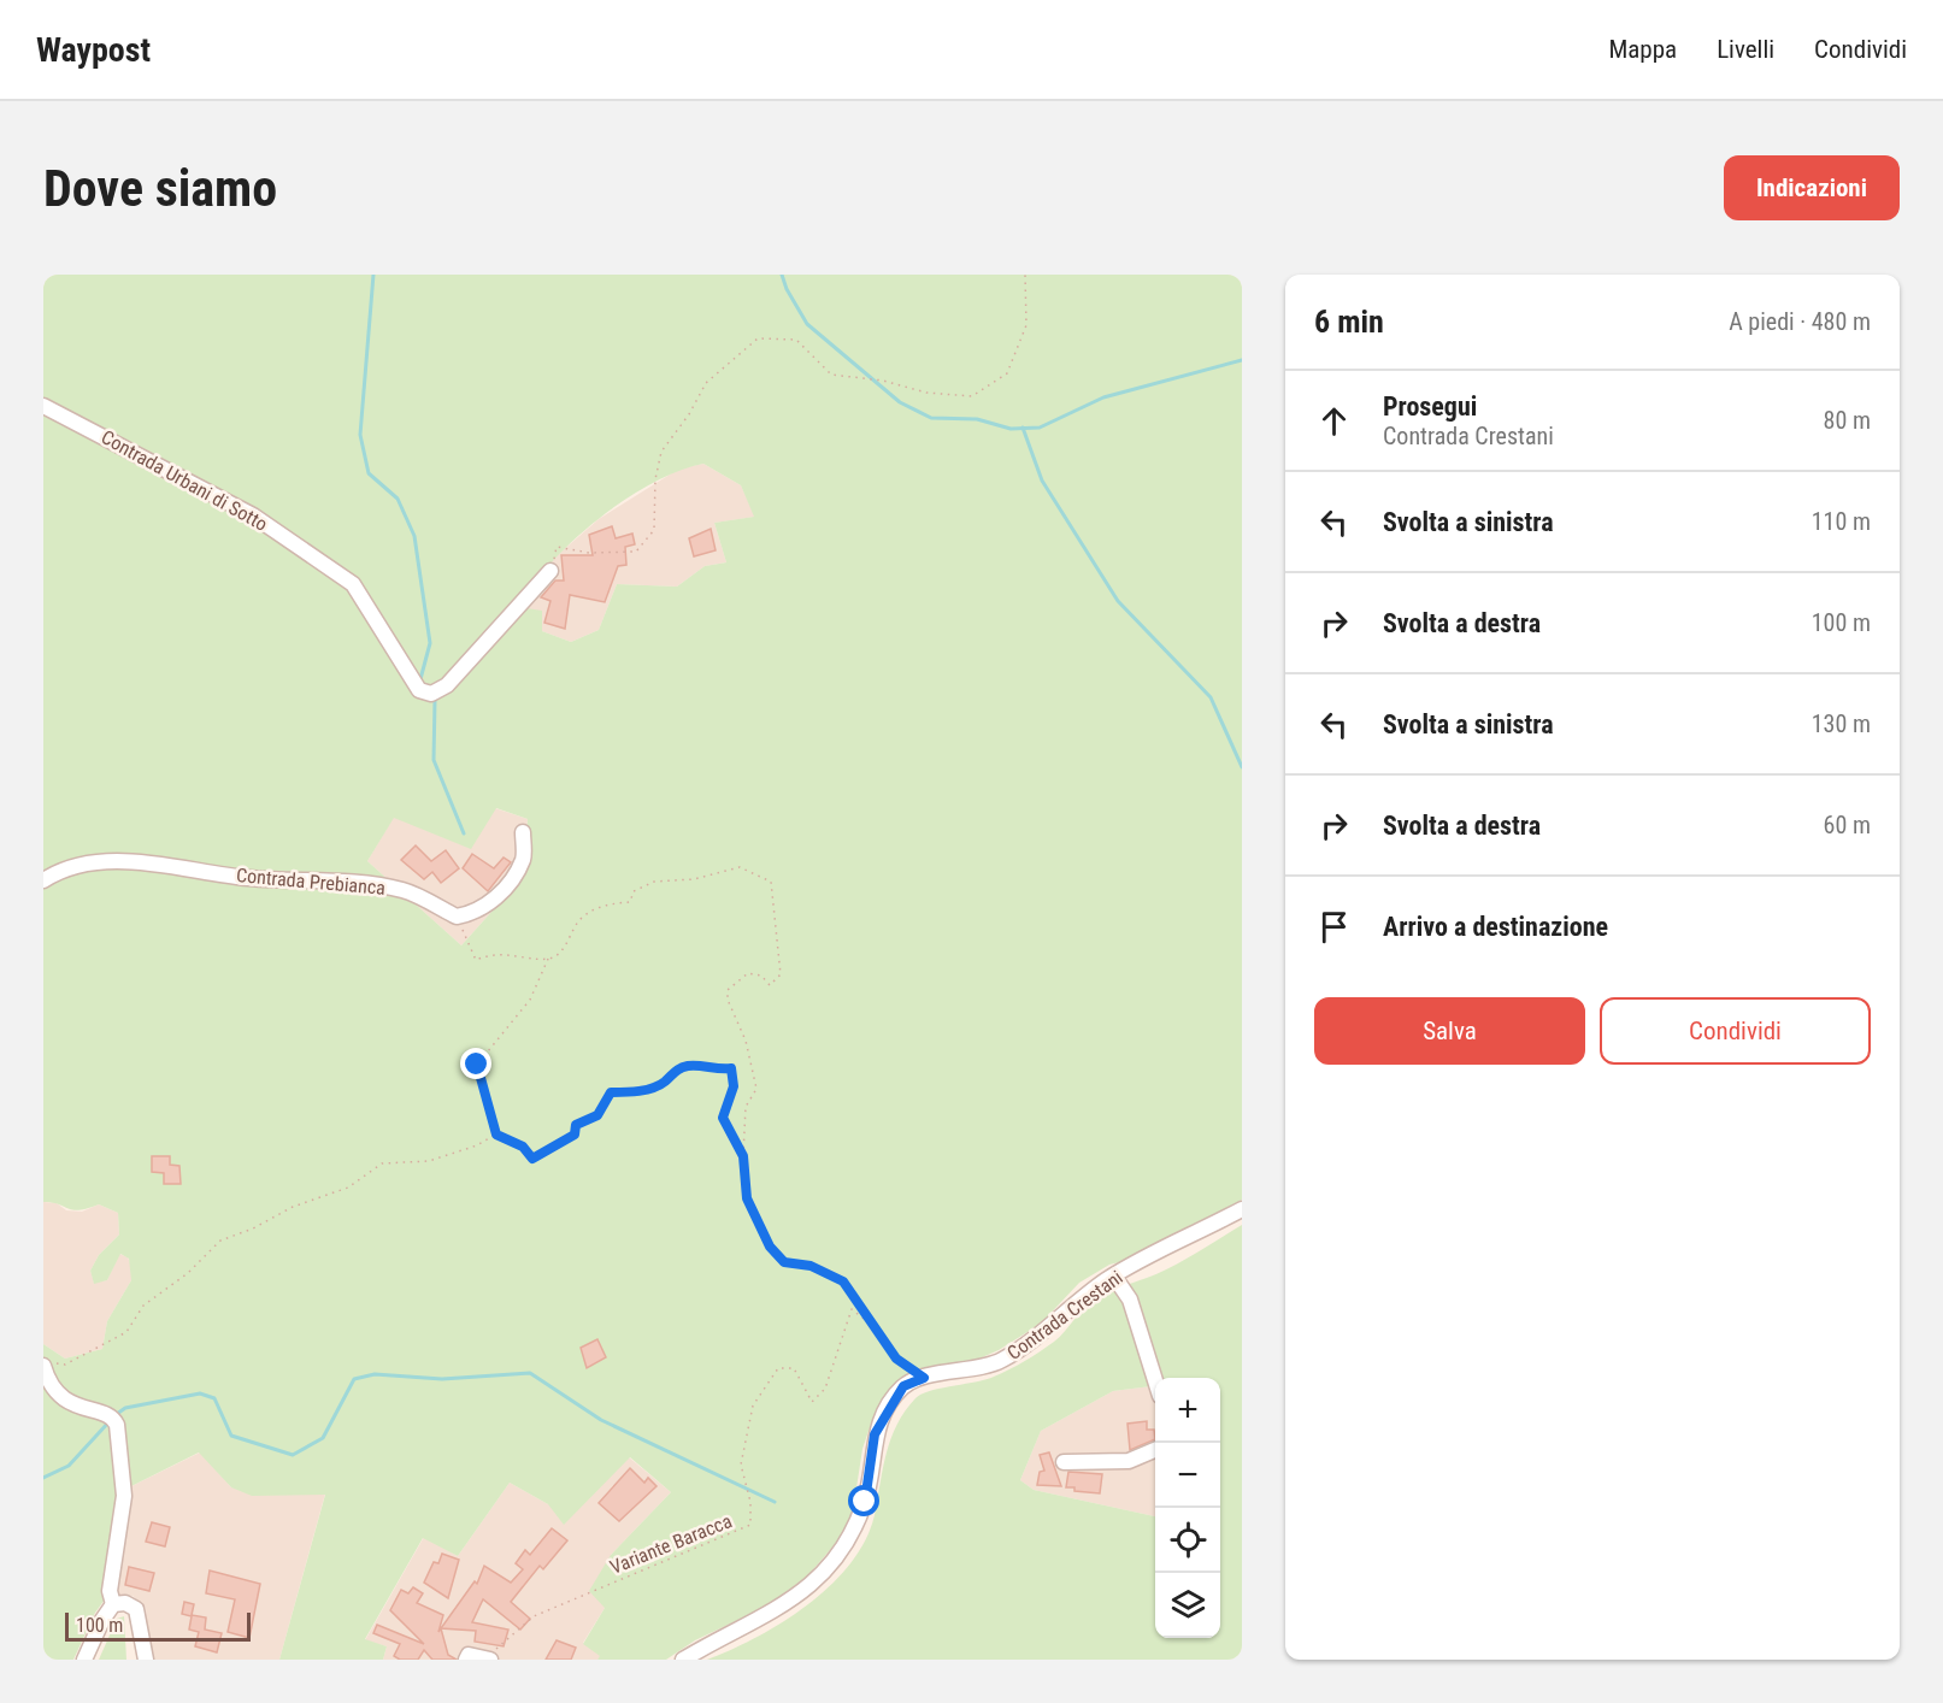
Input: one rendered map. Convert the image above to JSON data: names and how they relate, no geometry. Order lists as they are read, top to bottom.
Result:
{
  "streets": {
    "street": ["Contrada Urbani di Sotto", "Contrada Prebianca", "Contrada Crestani"],
    "path": ["Variante Baracca"]
  },
  "scale_bar": "100 m",
  "page": {
    "header": "Waypost",
    "nav": ["Mappa", "Livelli", "Condividi"],
    "buttons": [
      "Indicazioni",
      ["Salva", "Condividi"]
    ],
    "title": "Dove siamo",
    "heading": ["6 min", "A piedi · 480 m"],
    "list": [
      ["Prosegui", "Contrada Crestani", "80 m"],
      ["Svolta a sinistra", "110 m"],
      ["Svolta a destra", "100 m"],
      ["Svolta a sinistra", "130 m"],
      ["Svolta a destra", "60 m"],
      "Arrivo a destinazione"
    ],
    "map_buttons": ["+", "−"],
    "scale": "100 m"
  }
}
